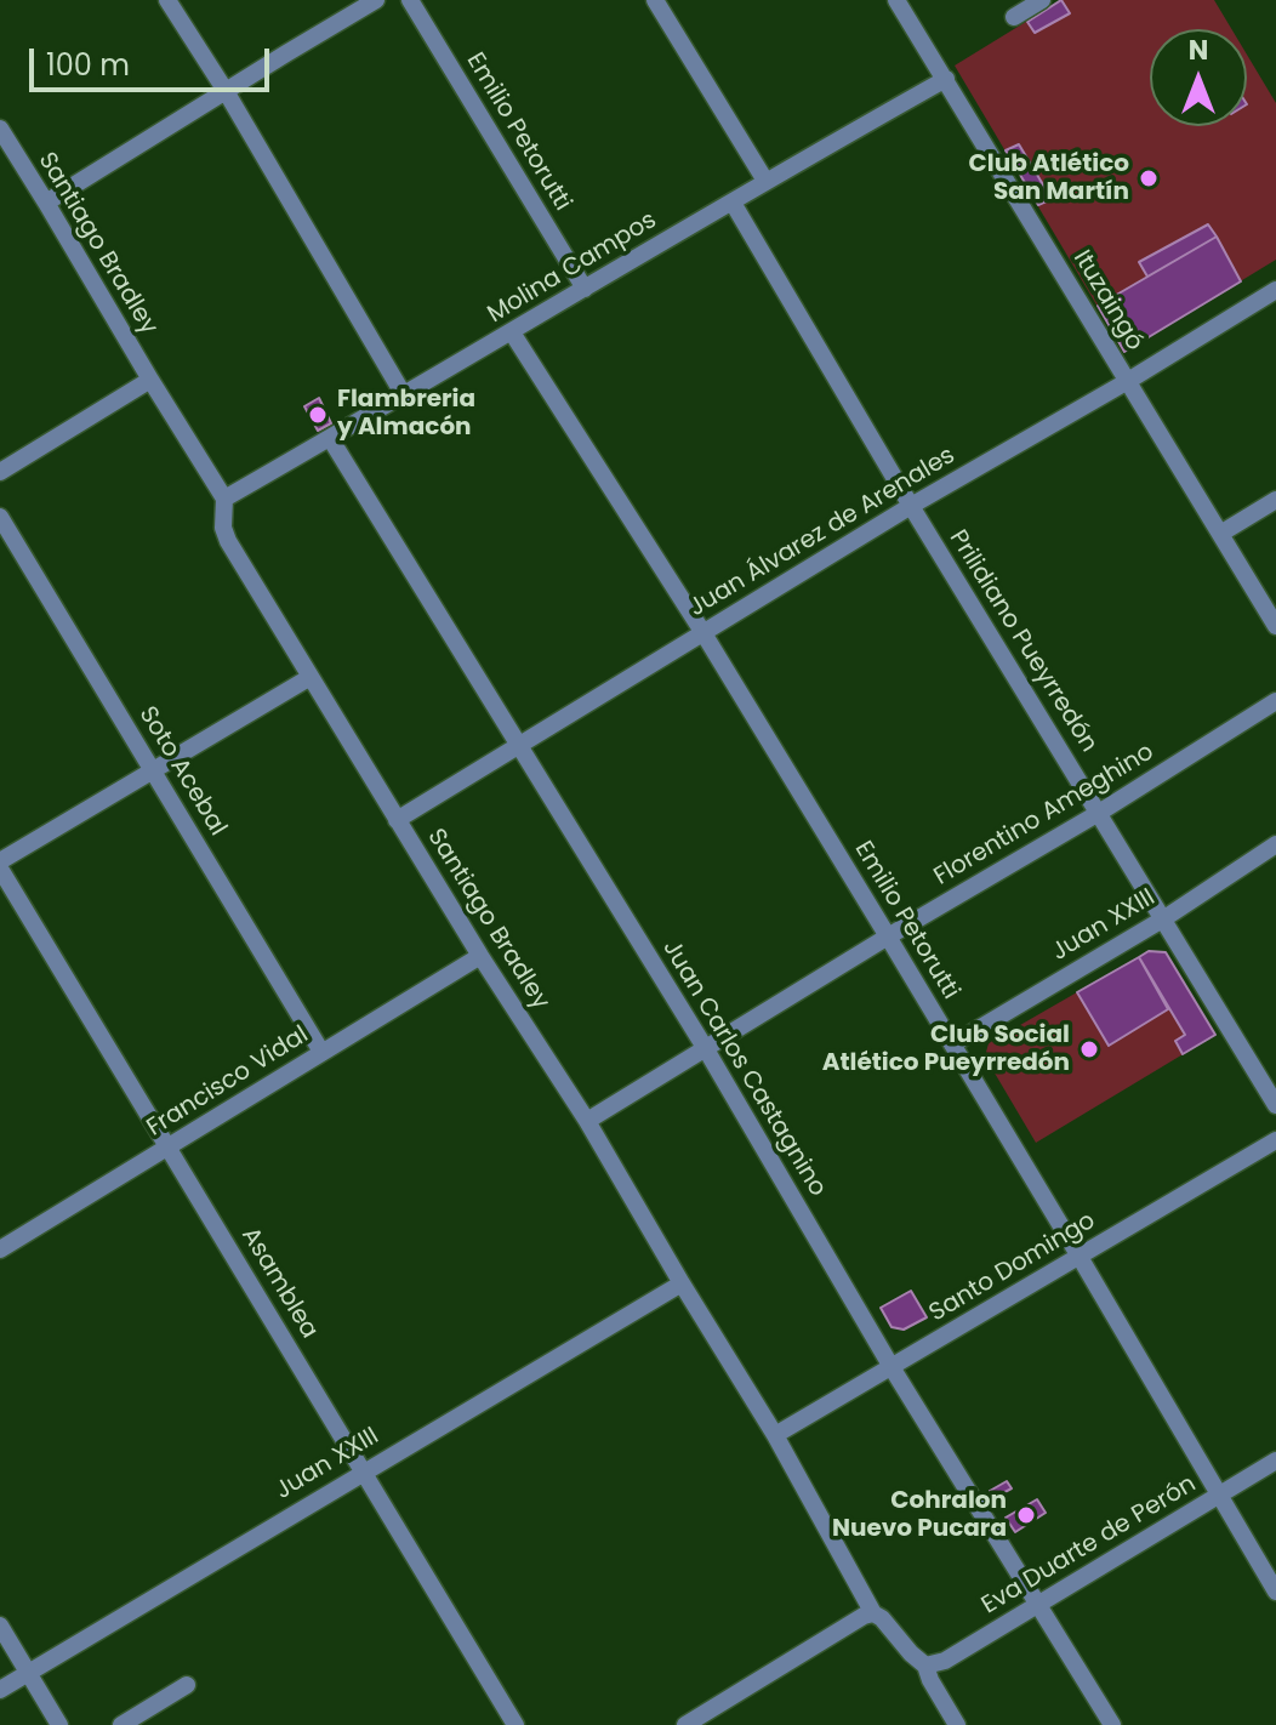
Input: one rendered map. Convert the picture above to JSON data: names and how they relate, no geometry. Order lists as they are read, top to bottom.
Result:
{
  "streets": {
    "street": [
      "Emilio Petorutti",
      "Santiago Bradley",
      "Molina Campos",
      "Ituzaingó",
      "Juan Álvarez de Arenales",
      "Prilidiano Pueyrredón",
      "Soto Acebal",
      "Florentino Ameghino",
      "Juan XXIII",
      "Juan Carlos Castagnino",
      "Francisco Vidal",
      "Santo Domingo",
      "Asamblea",
      "Eva Duarte de Perón"
    ]
  },
  "crossings": [
    ["Emilio Petorutti", "Molina Campos"],
    ["Emilio Petorutti", "Juan Álvarez de Arenales"],
    ["Emilio Petorutti", "Florentino Ameghino"],
    ["Emilio Petorutti", "Juan XXIII"],
    ["Emilio Petorutti", "Santo Domingo"],
    ["Emilio Petorutti", "Eva Duarte de Perón"],
    ["Santiago Bradley", "Molina Campos"],
    ["Santiago Bradley", "Juan Álvarez de Arenales"],
    ["Santiago Bradley", "Florentino Ameghino"],
    ["Santiago Bradley", "Juan XXIII"],
    ["Santiago Bradley", "Francisco Vidal"],
    ["Santiago Bradley", "Santo Domingo"],
    ["Santiago Bradley", "Eva Duarte de Perón"],
    ["Molina Campos", "Ituzaingó"],
    ["Molina Campos", "Prilidiano Pueyrredón"],
    ["Molina Campos", "Juan Carlos Castagnino"],
    ["Ituzaingó", "Juan Álvarez de Arenales"],
    ["Juan Álvarez de Arenales", "Prilidiano Pueyrredón"],
    ["Juan Álvarez de Arenales", "Juan Carlos Castagnino"],
    ["Prilidiano Pueyrredón", "Florentino Ameghino"],
    ["Prilidiano Pueyrredón", "Juan XXIII"],
    ["Soto Acebal", "Francisco Vidal"],
    ["Florentino Ameghino", "Juan Carlos Castagnino"],
    ["Juan XXIII", "Asamblea"],
    ["Juan Carlos Castagnino", "Santo Domingo"],
    ["Juan Carlos Castagnino", "Eva Duarte de Perón"],
    ["Francisco Vidal", "Asamblea"]
  ],
  "places": [
    "Club Atlético San Martín",
    "Flambreria y Almacón",
    "Club Social Atlético Pueyrredón",
    "Cohralon Nuevo Pucara"
  ],
  "scale_bar": "100 m",
  "north": "top"
}
